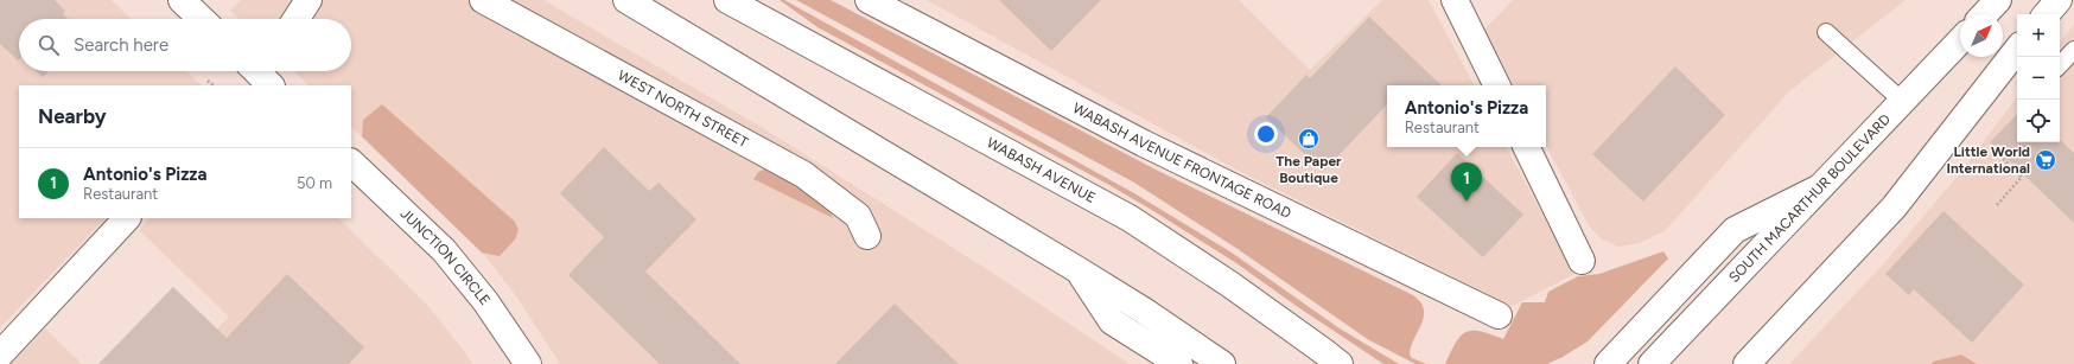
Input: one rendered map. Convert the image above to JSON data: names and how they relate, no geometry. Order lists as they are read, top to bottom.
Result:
{
  "streets": {
    "main road": [
      "WEST NORTH STREET",
      "WABASH AVENUE FRONTAGE ROAD",
      "WABASH AVENUE",
      "SOUTH MACARTHUR BOULEVARD",
      "JUNCTION CIRCLE"
    ]
  },
  "places": {
    "shop": ["The Paper Boutique"],
    "supermarket": ["Little World International"]
  },
  "north": "top right",
  "page": {
    "map_buttons": ["+", "−"],
    "search": "Search here",
    "popup": ["Antonio's Pizza", "Restaurant"],
    "heading": "Nearby",
    "list": [
      {
        "mark": "1",
        "name": "Antonio's Pizza",
        "note": "Restaurant",
        "value": "50 m"
      }
    ],
    "pins": "1"
  }
}
